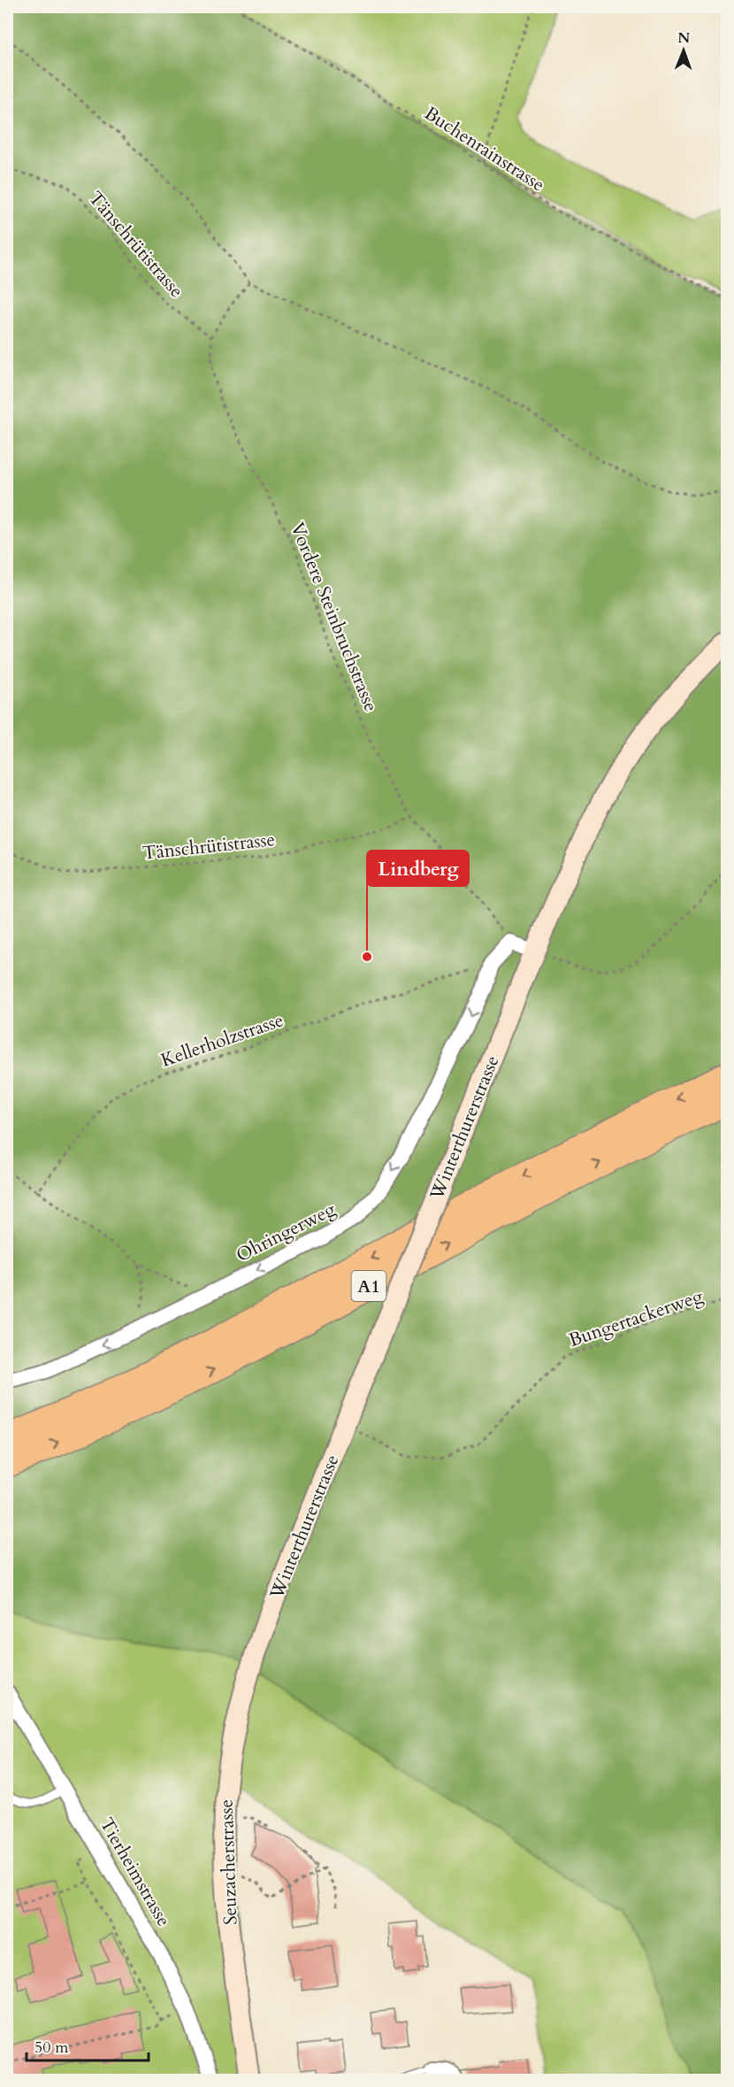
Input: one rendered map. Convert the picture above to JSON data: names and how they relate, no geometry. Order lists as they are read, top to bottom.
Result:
{
  "streets": {
    "highway": ["A1"],
    "main road": ["Winterthurerstrasse", "Seuzacherstrasse"],
    "street": ["Ohringerweg", "Tierheimstrasse"],
    "path": [
      "Buchenrainstrasse",
      "Tänschrütistrasse",
      "Vordere Steinbruchstrasse",
      "Kellerholzstrasse",
      "Bungertackerweg"
    ]
  },
  "crossings": [
    ["Tänschrütistrasse", "Vordere Steinbruchstrasse"],
    ["Vordere Steinbruchstrasse", "Ohringerweg"],
    ["Kellerholzstrasse", "Ohringerweg"],
    ["Winterthurerstrasse", "Bungertackerweg"],
    ["Winterthurerstrasse", "Seuzacherstrasse"]
  ],
  "one_way": ["Ohringerweg"],
  "places": ["Lindberg"],
  "scale_bar": "50 m",
  "north": "top"
}
